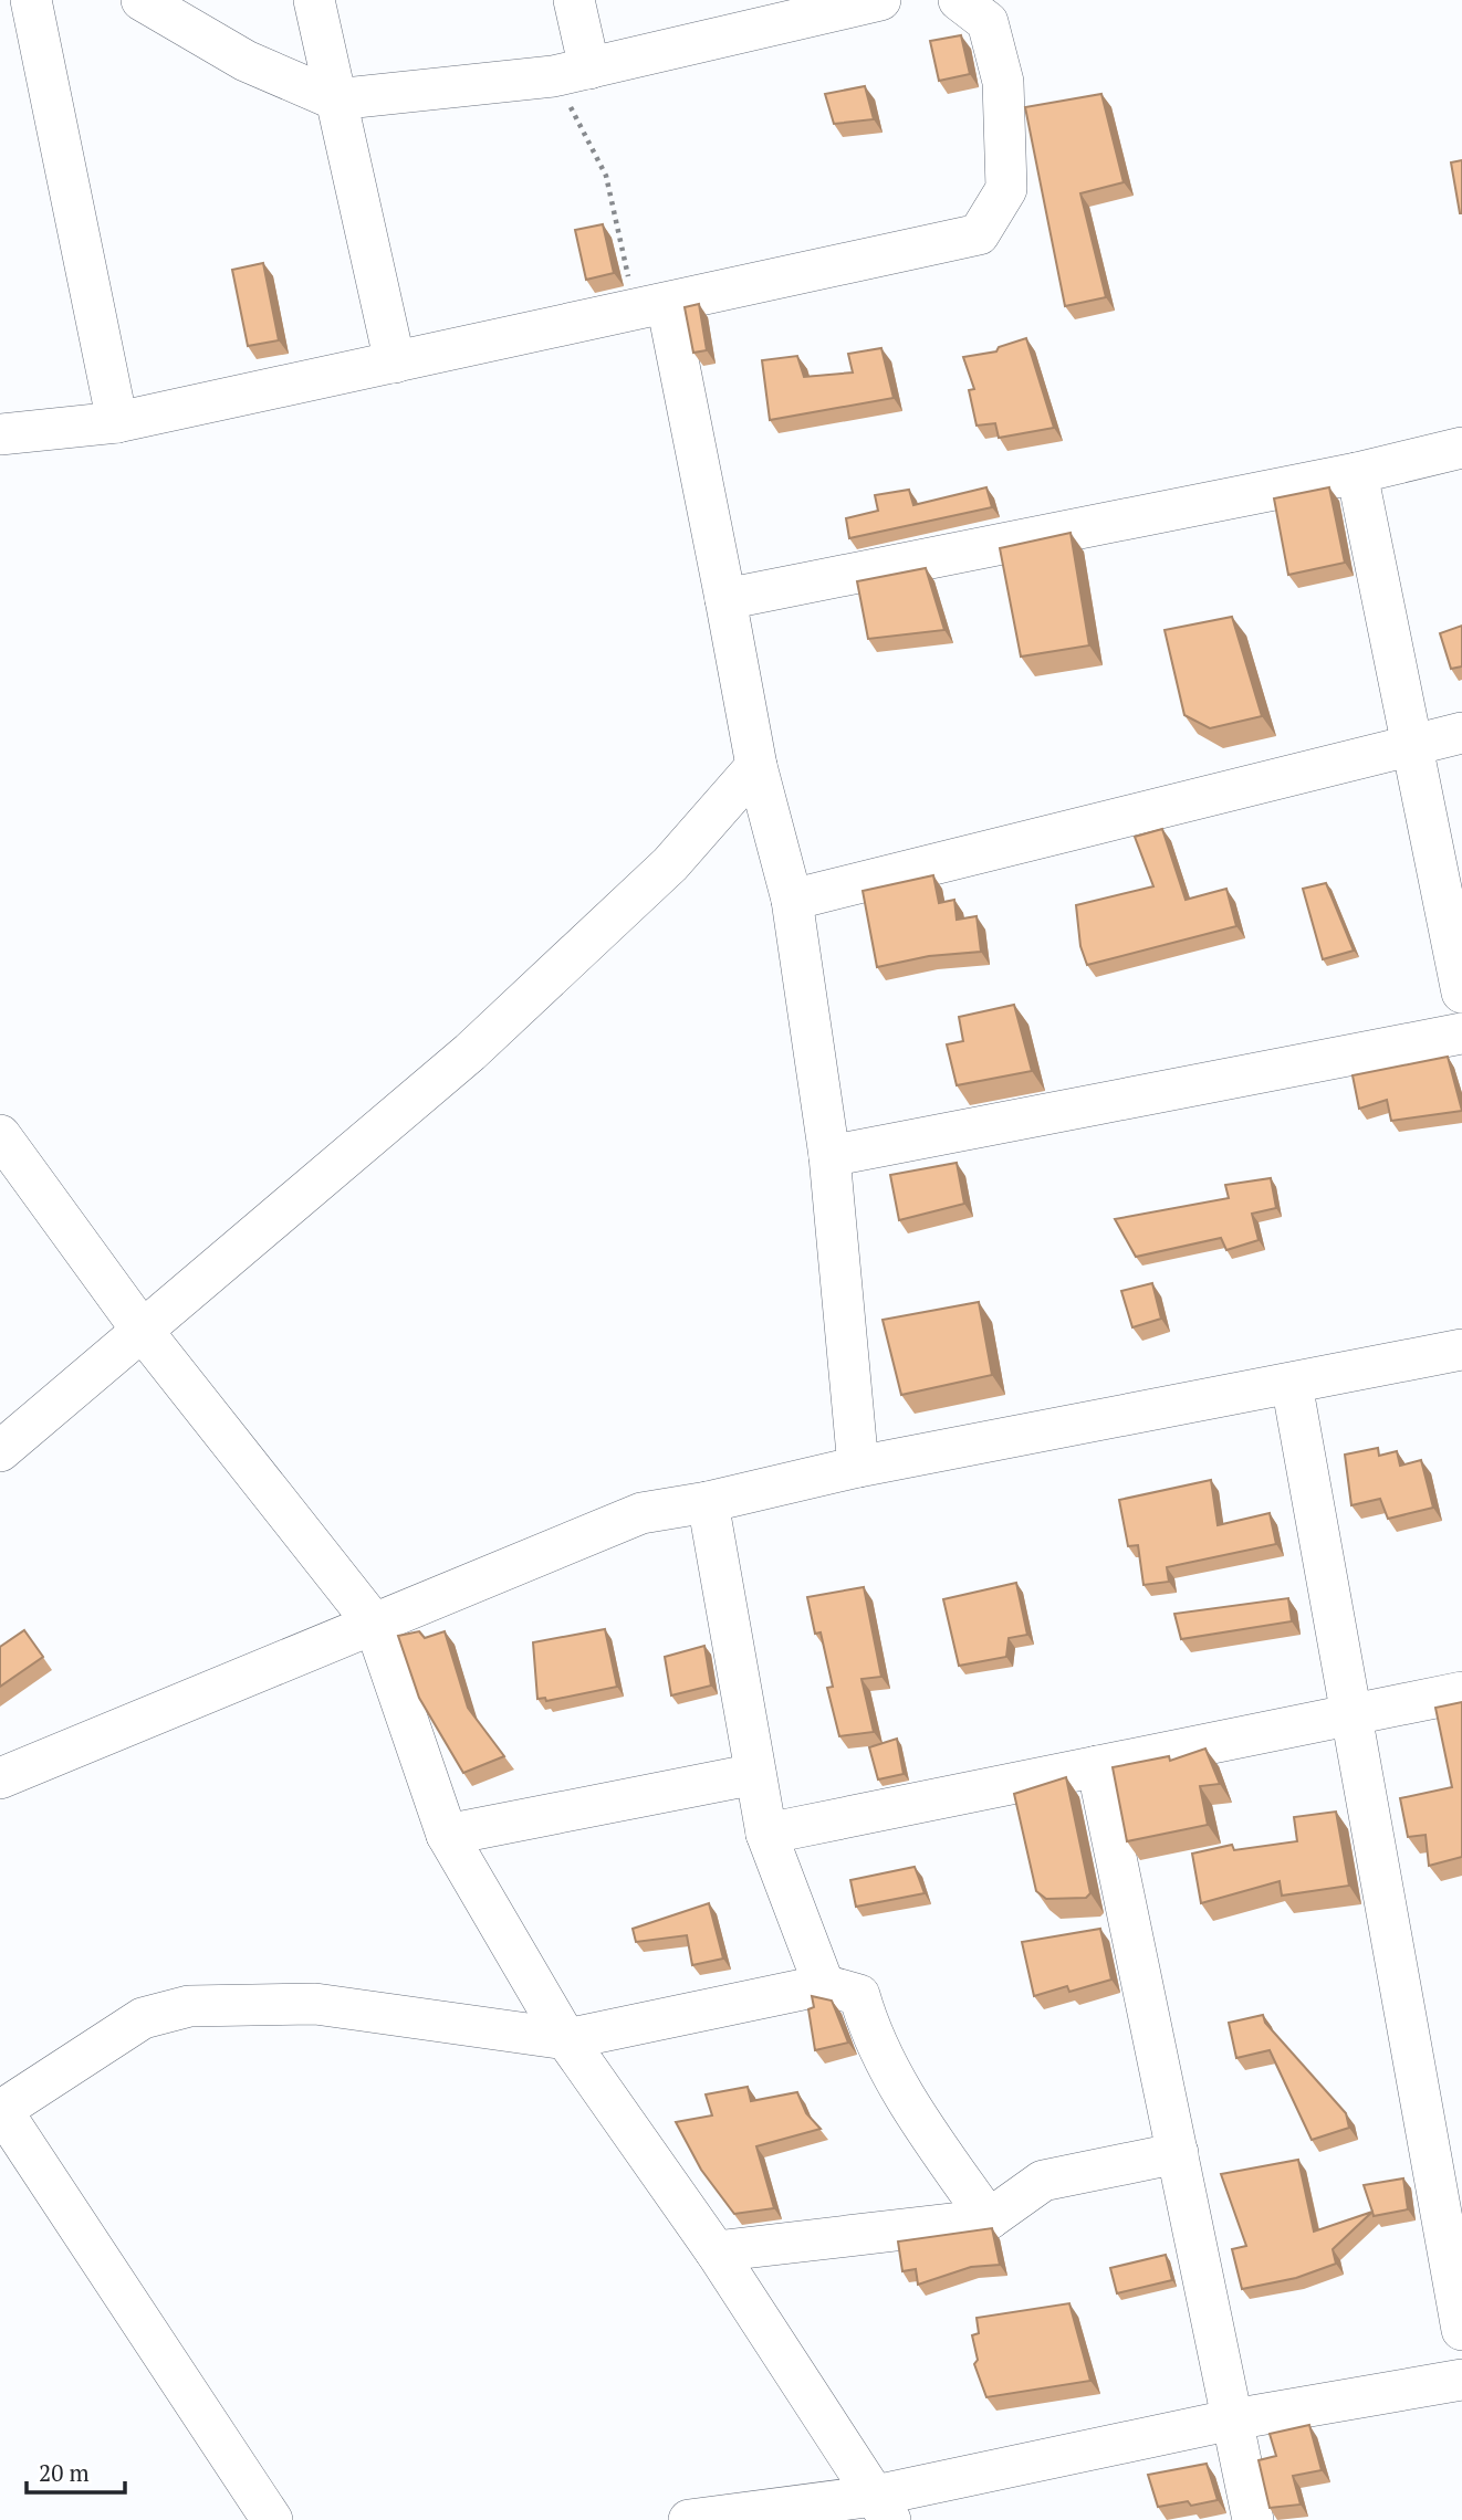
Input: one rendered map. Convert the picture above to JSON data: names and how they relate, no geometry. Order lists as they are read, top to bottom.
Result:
{
  "scale_bar": "20 m"
}
